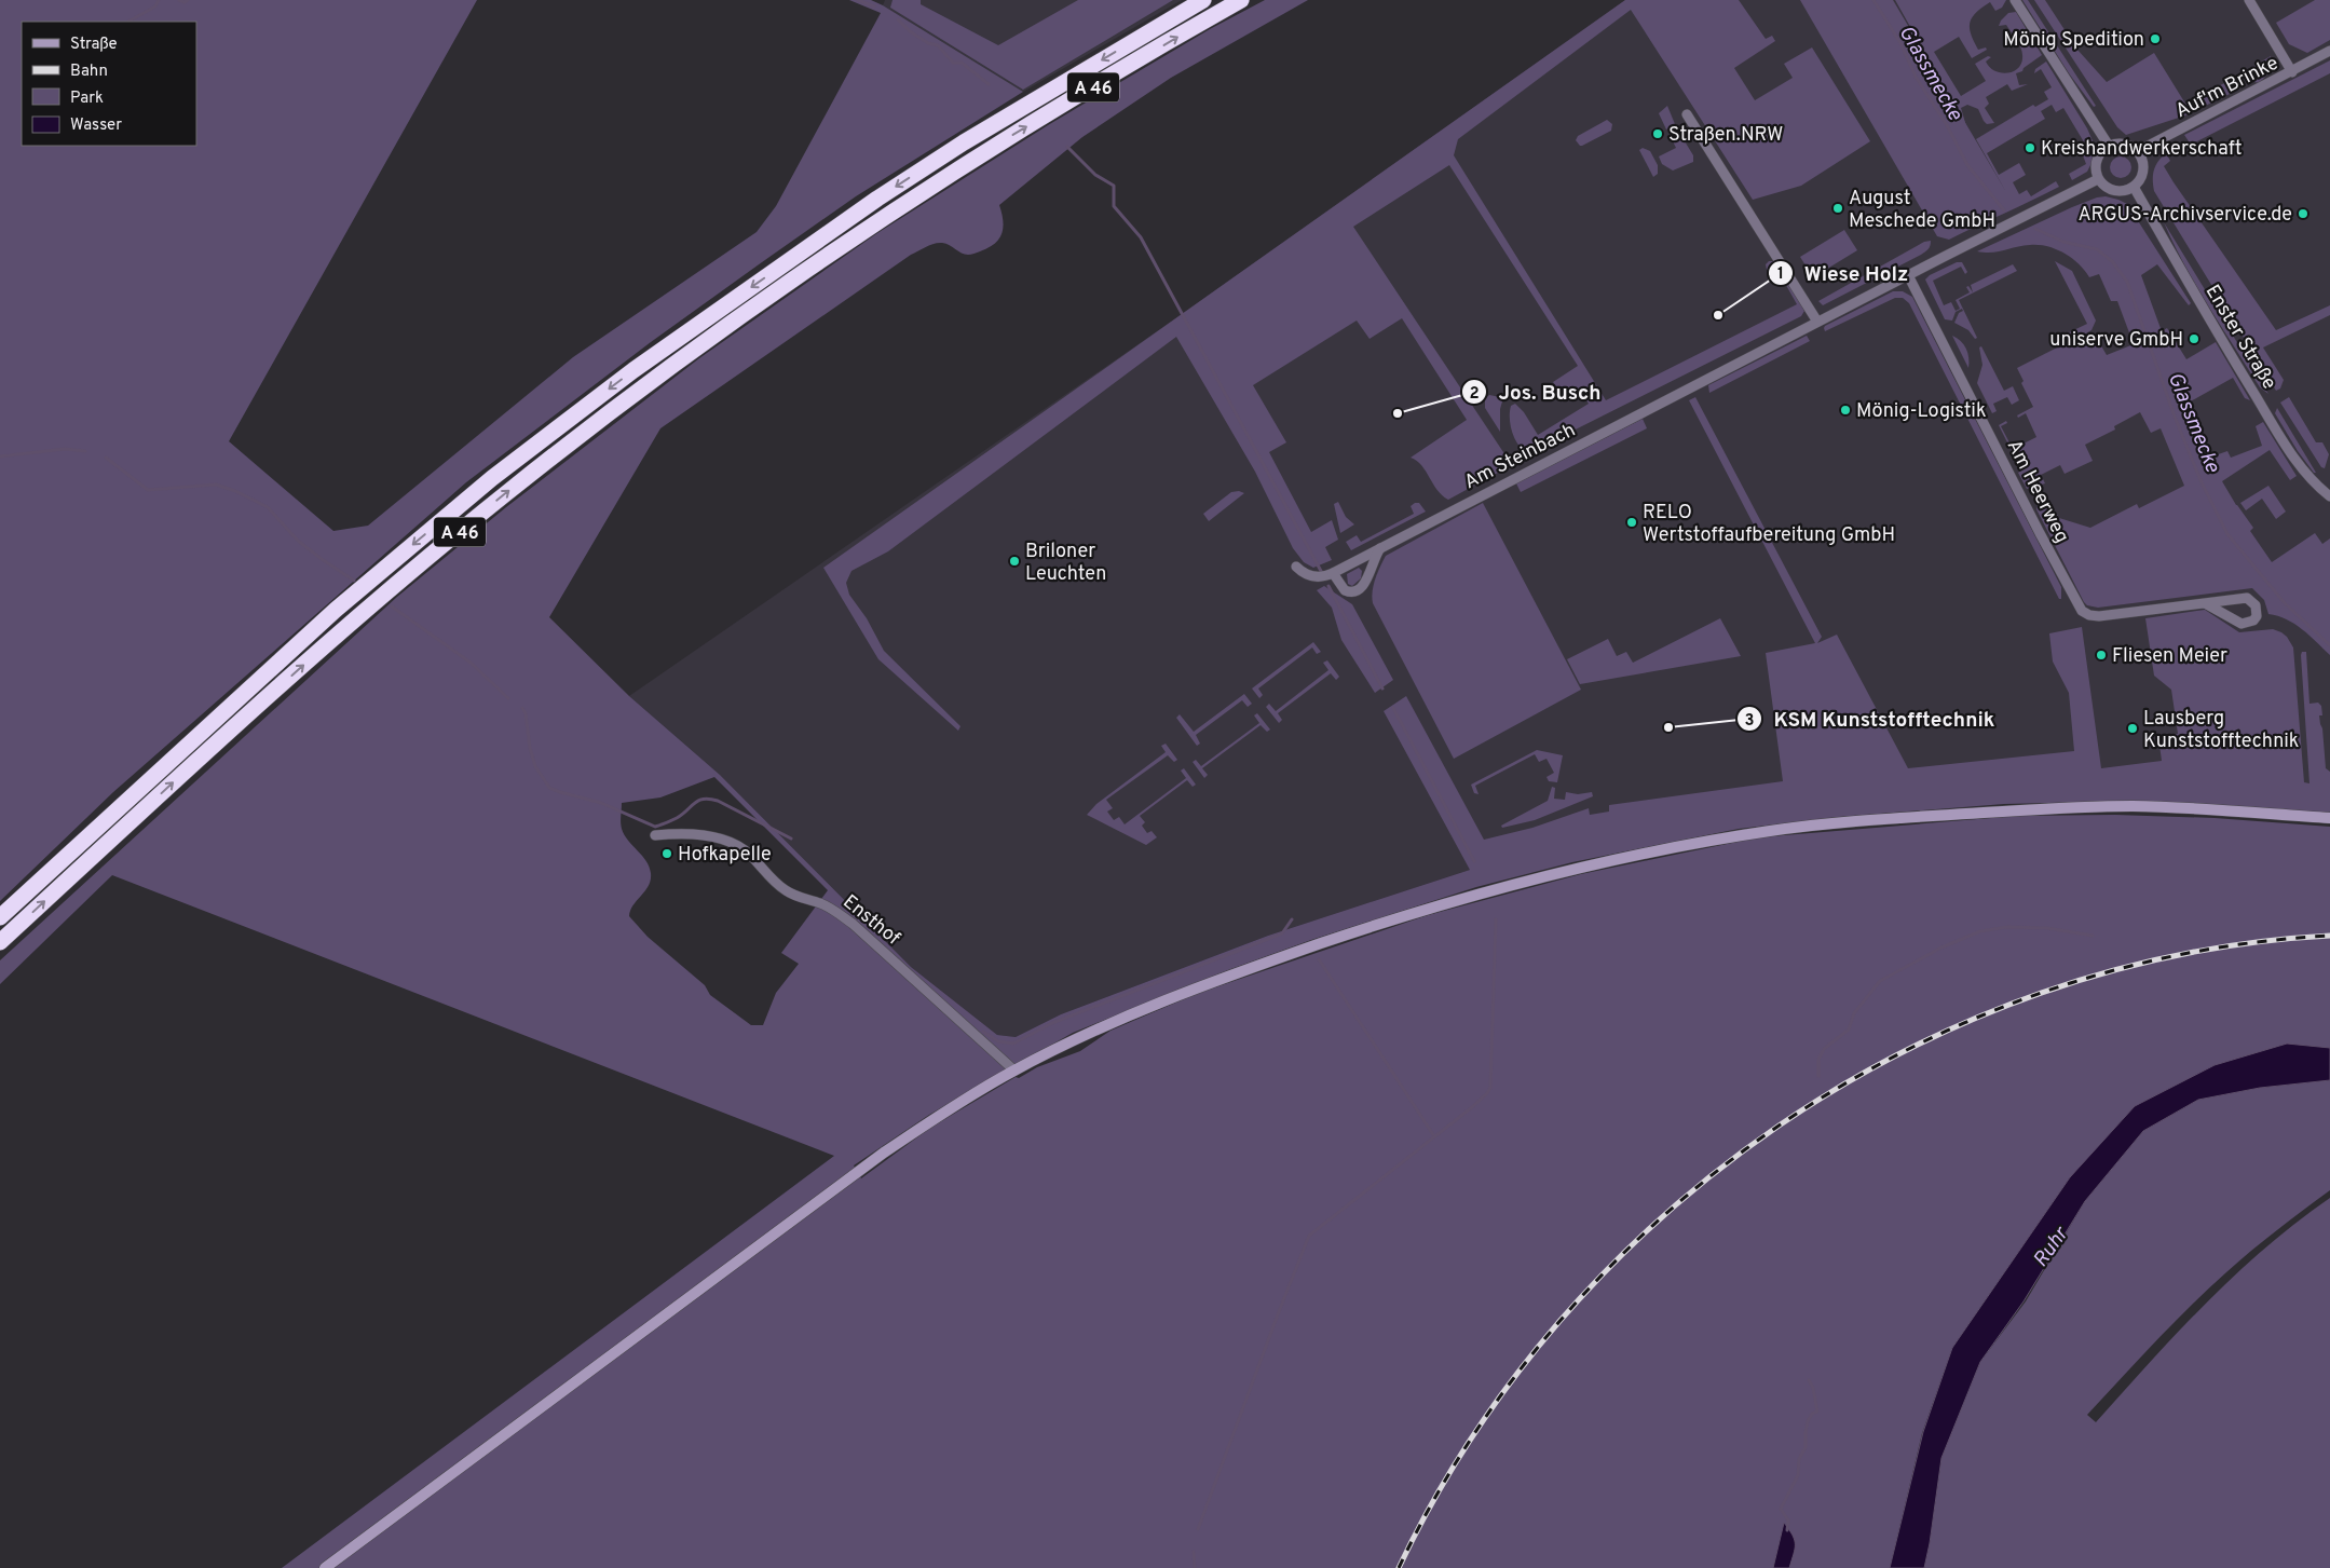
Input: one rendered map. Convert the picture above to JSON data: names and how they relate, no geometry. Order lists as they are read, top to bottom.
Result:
{
  "streets": {
    "highway": ["A 46"],
    "street": [
      "Auf'm Brinke",
      "Enster Straße",
      "Am Steinbach",
      "Am Heerweg",
      "Ensthof"
    ]
  },
  "crossings": [
    ["Auf'm Brinke", "Enster Straße"],
    ["Auf'm Brinke", "Am Steinbach"],
    ["Enster Straße", "Am Steinbach"],
    ["Am Steinbach", "Am Heerweg"]
  ],
  "water": ["Glassmecke", "Ruhr"],
  "places": [
    "Mönig Spedition",
    "Straßen.NRW",
    "Kreishandwerkerschaft",
    "August Meschede GmbH",
    "ARGUS-Archivservice.de",
    "Wiese Holz",
    "uniserve GmbH",
    "Mönig-Logistik",
    "Jos. Busch",
    "RELO Wertstoffaufbereitung GmbH",
    "Briloner Leuchten",
    "Fliesen Meier",
    "KSM Kunststofftechnik",
    "Lausberg Kunststofftechnik",
    "Hofkapelle"
  ],
  "legend": [
    "Straße",
    "Bahn",
    "Park",
    "Wasser"
  ]
}
